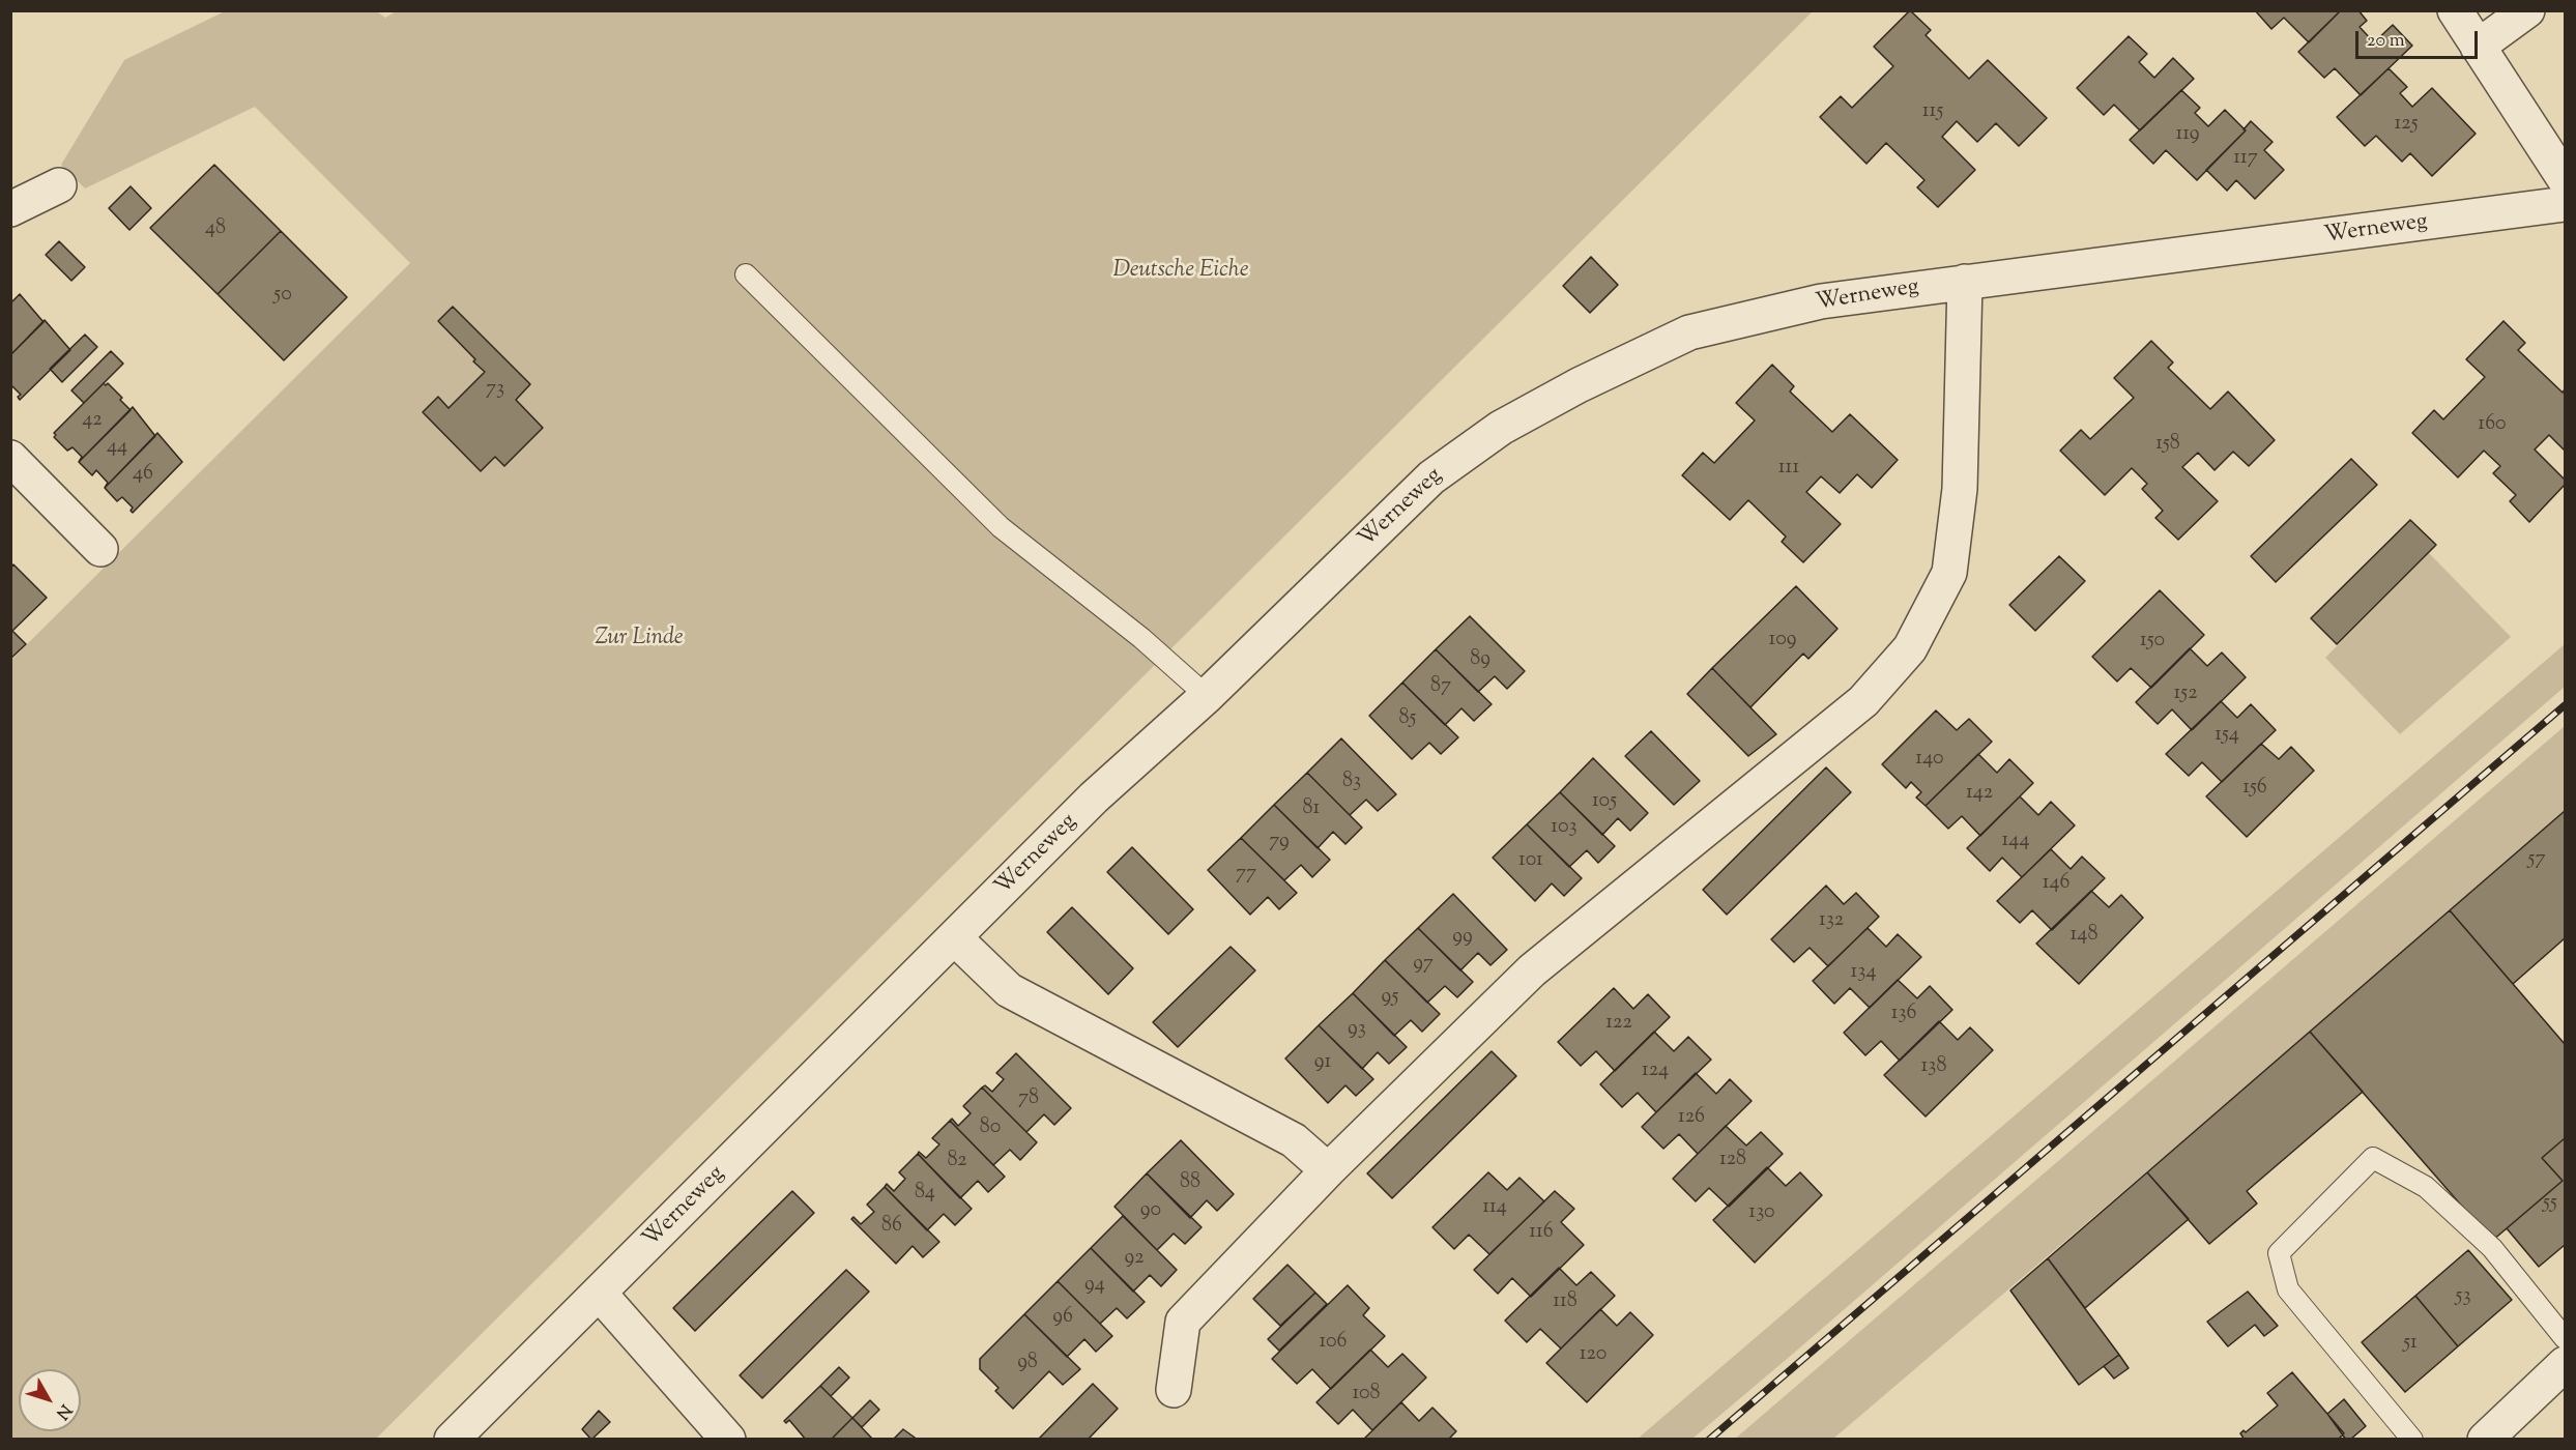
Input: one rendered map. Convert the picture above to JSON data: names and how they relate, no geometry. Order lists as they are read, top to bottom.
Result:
{
  "streets": {
    "street": ["Werneweg"]
  },
  "parks": ["Deutsche Eiche", "Zur Linde"],
  "house_numbers": [
    "115",
    "125",
    "119",
    "117",
    "48",
    "50",
    "73",
    "42",
    "160",
    "158",
    "44",
    "111",
    "46",
    "109",
    "150",
    "89",
    "87",
    "152",
    "85",
    "154",
    "140",
    "83",
    "156",
    "142",
    "105",
    "81",
    "103",
    "144",
    "79",
    "57",
    "101",
    "77",
    "146",
    "132",
    "148",
    "99",
    "97",
    "134",
    "95",
    "136",
    "122",
    "93",
    "91",
    "138",
    "124",
    "78",
    "126",
    "80",
    "128",
    "82",
    "88",
    "84",
    "55",
    "114",
    "90",
    "130",
    "86",
    "116",
    "92",
    "94",
    "53",
    "118",
    "96",
    "106",
    "51",
    "120",
    "98",
    "108"
  ],
  "scale_bar": "20 m",
  "north": "bottom right"
}
